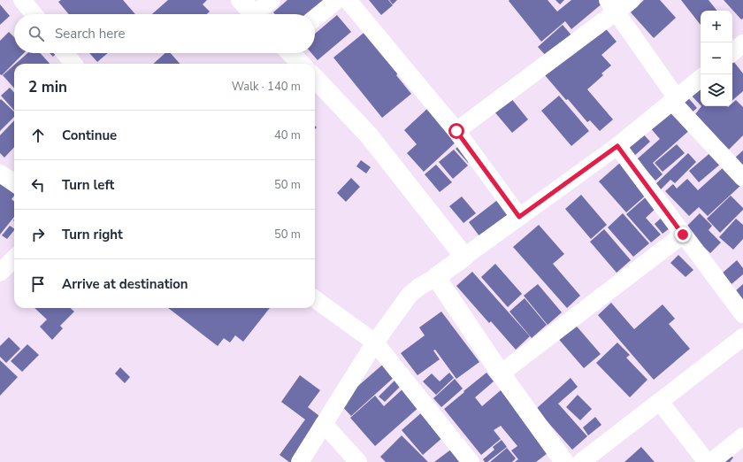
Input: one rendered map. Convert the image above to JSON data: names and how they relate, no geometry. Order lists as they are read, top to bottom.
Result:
{
  "page": {
    "map_buttons": ["+", "−"],
    "search": "Search here",
    "heading": ["2 min", "Walk · 140 m"],
    "list": [
      ["Continue", "40 m"],
      ["Turn left", "50 m"],
      ["Turn right", "50 m"],
      "Arrive at destination"
    ]
  }
}
